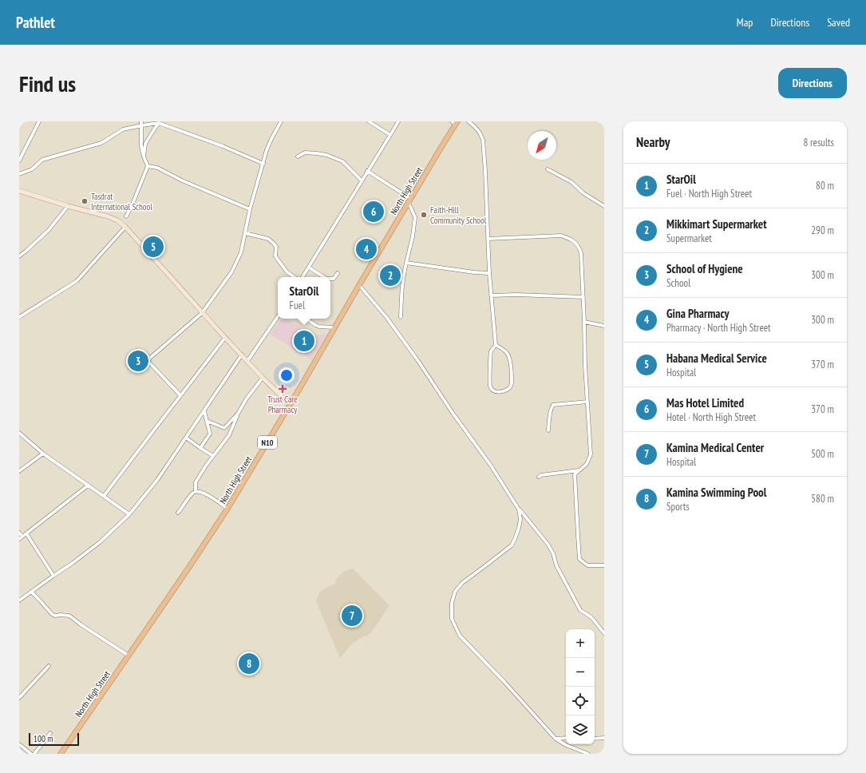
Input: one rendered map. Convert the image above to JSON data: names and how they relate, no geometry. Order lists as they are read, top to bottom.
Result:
{
  "streets": {
    "highway": ["North High Street", "N10"]
  },
  "places": {
    "other": ["Tasdrat International School", "Faith-Hill Community School"],
    "health": ["Trust Care Pharmacy"]
  },
  "scale_bar": "100 m",
  "north": "bottom left",
  "page": {
    "header": "Pathlet",
    "nav": ["Map", "Directions", "Saved"],
    "buttons": "Directions",
    "title": "Find us",
    "heading": ["Nearby", "8 results"],
    "list": [
      {
        "mark": "1",
        "name": "StarOil",
        "note": "Fuel · North High Street",
        "value": "80 m"
      },
      {
        "mark": "2",
        "name": "Mikkimart Supermarket",
        "note": "Supermarket",
        "value": "290 m"
      },
      {
        "mark": "3",
        "name": "School of Hygiene",
        "note": "School",
        "value": "300 m"
      },
      {
        "mark": "4",
        "name": "Gina Pharmacy",
        "note": "Pharmacy · North High Street",
        "value": "300 m"
      },
      {
        "mark": "5",
        "name": "Habana Medical Service",
        "note": "Hospital",
        "value": "370 m"
      },
      {
        "mark": "6",
        "name": "Mas Hotel Limited",
        "note": "Hotel · North High Street",
        "value": "370 m"
      },
      {
        "mark": "7",
        "name": "Kamina Medical Center",
        "note": "Hospital",
        "value": "500 m"
      },
      {
        "mark": "8",
        "name": "Kamina Swimming Pool",
        "note": "Sports",
        "value": "580 m"
      }
    ],
    "pins": [
      "6",
      "5",
      "4",
      "2",
      "1",
      "3",
      "7",
      "8"
    ],
    "popup": ["StarOil", "Fuel"],
    "map_buttons": ["+", "−"],
    "scale": "100 m"
  }
}
